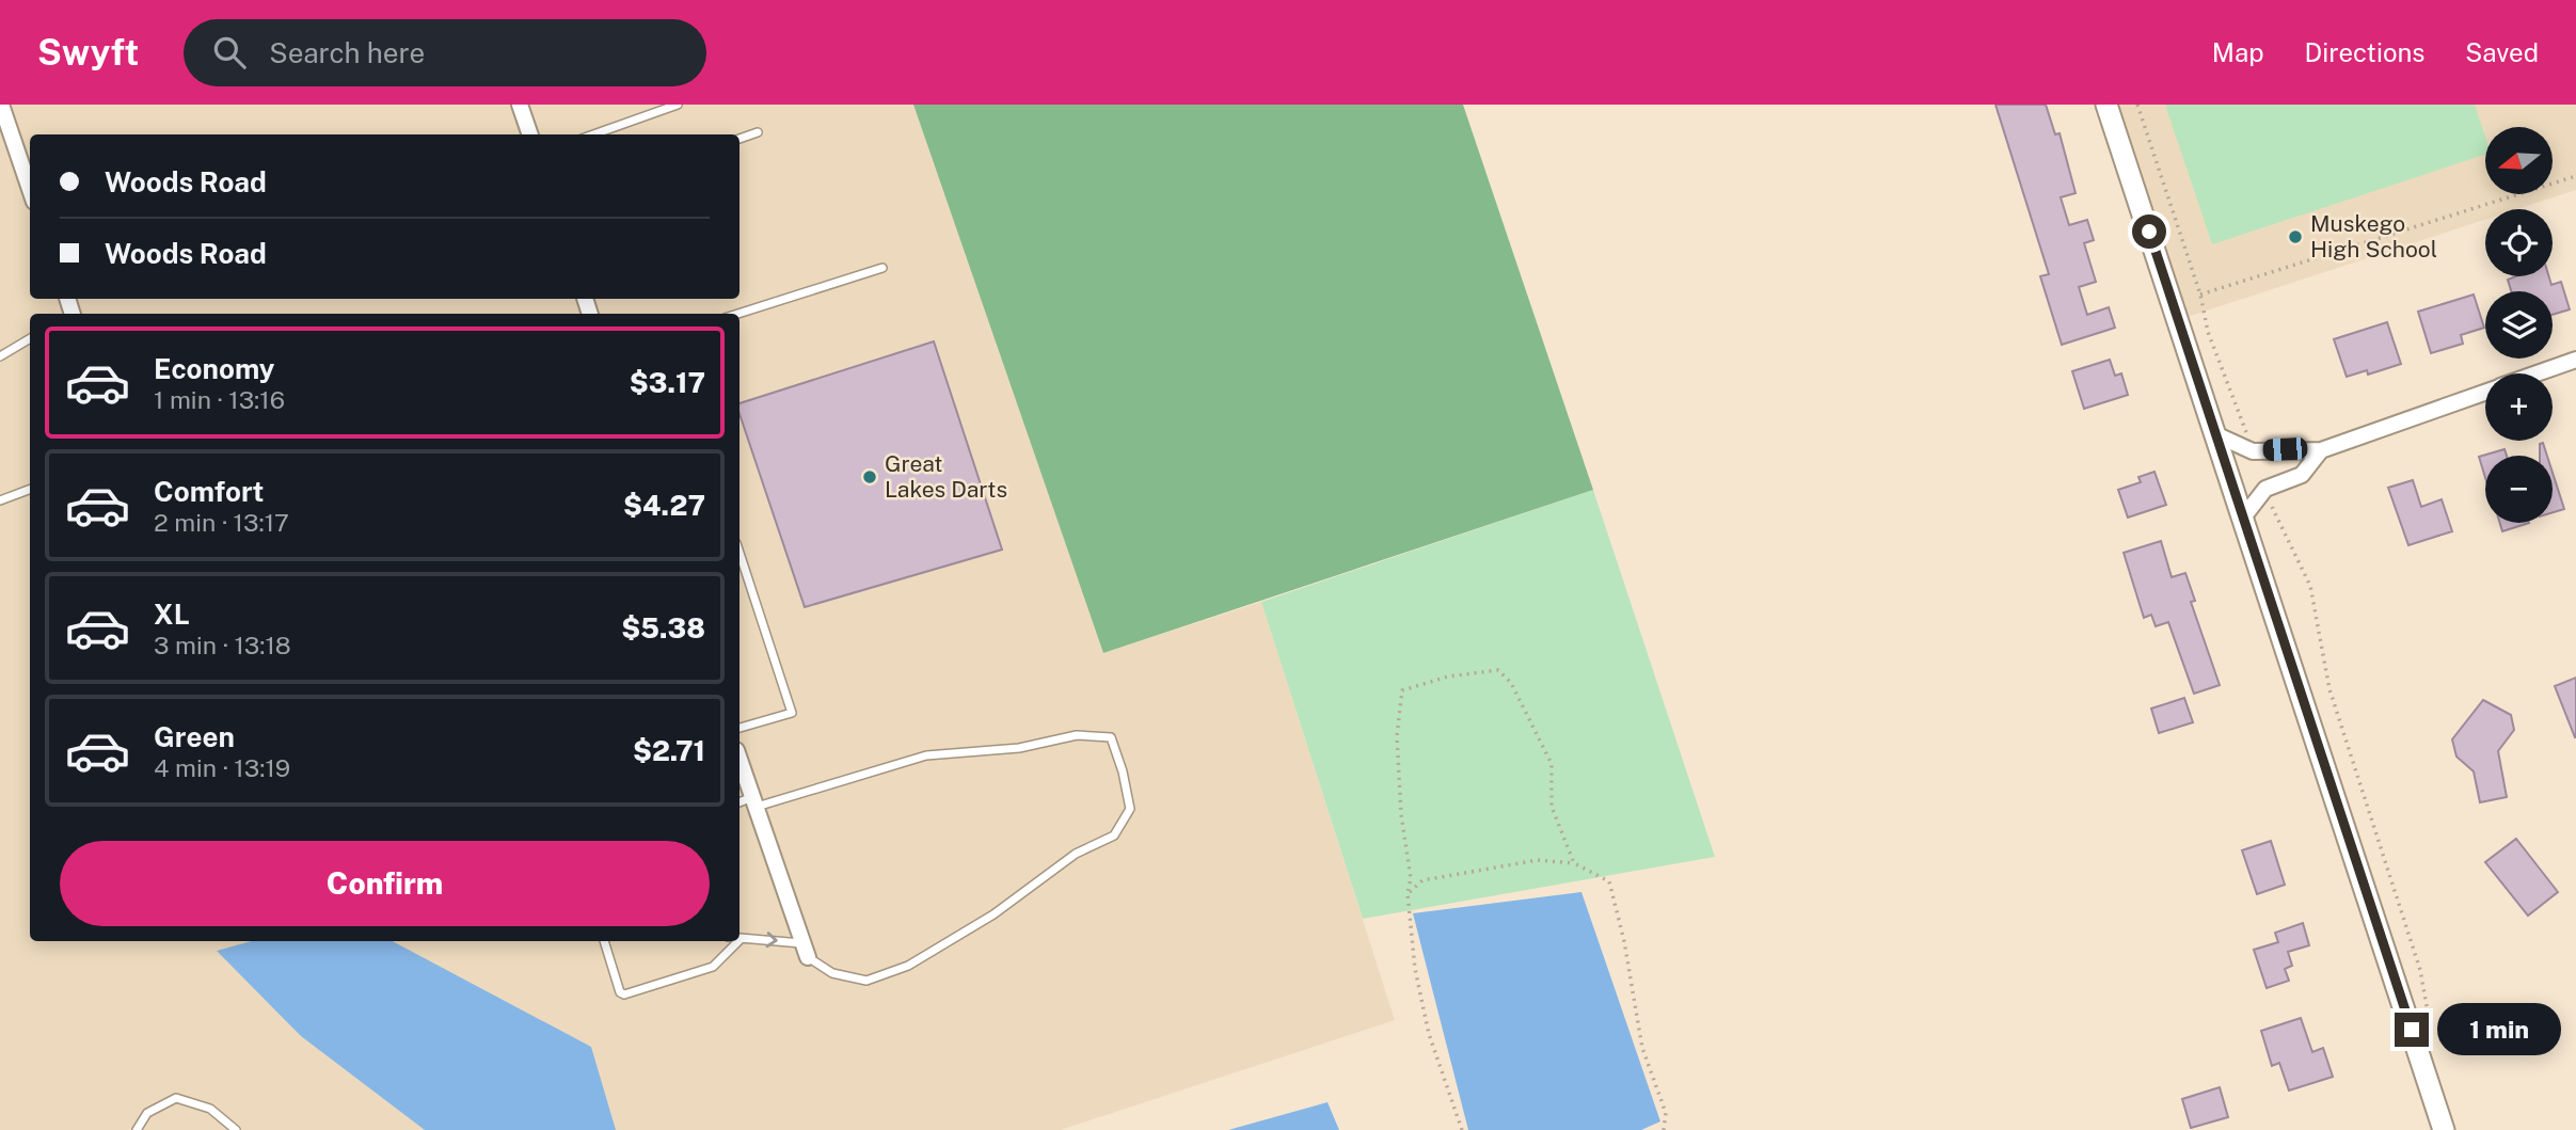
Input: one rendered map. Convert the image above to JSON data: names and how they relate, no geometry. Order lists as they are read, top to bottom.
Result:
{
  "places": ["Muskego High School", "Great Lakes Darts"],
  "north": "left",
  "page": {
    "header": "Swyft",
    "search": "Search here",
    "nav": ["Map", "Directions", "Saved"],
    "map_buttons": ["+", "−"],
    "banner": ["Woods Road", "Woods Road"],
    "list": [
      {
        "name": "Economy",
        "note": "1 min · 13:16",
        "value": "$3.17"
      },
      {
        "name": "Comfort",
        "note": "2 min · 13:17",
        "value": "$4.27"
      },
      {
        "name": "XL",
        "note": "3 min · 13:18",
        "value": "$5.38"
      },
      {
        "name": "Green",
        "note": "4 min · 13:19",
        "value": "$2.71"
      }
    ],
    "buttons": "Confirm",
    "bubble": "1 min"
  }
}
